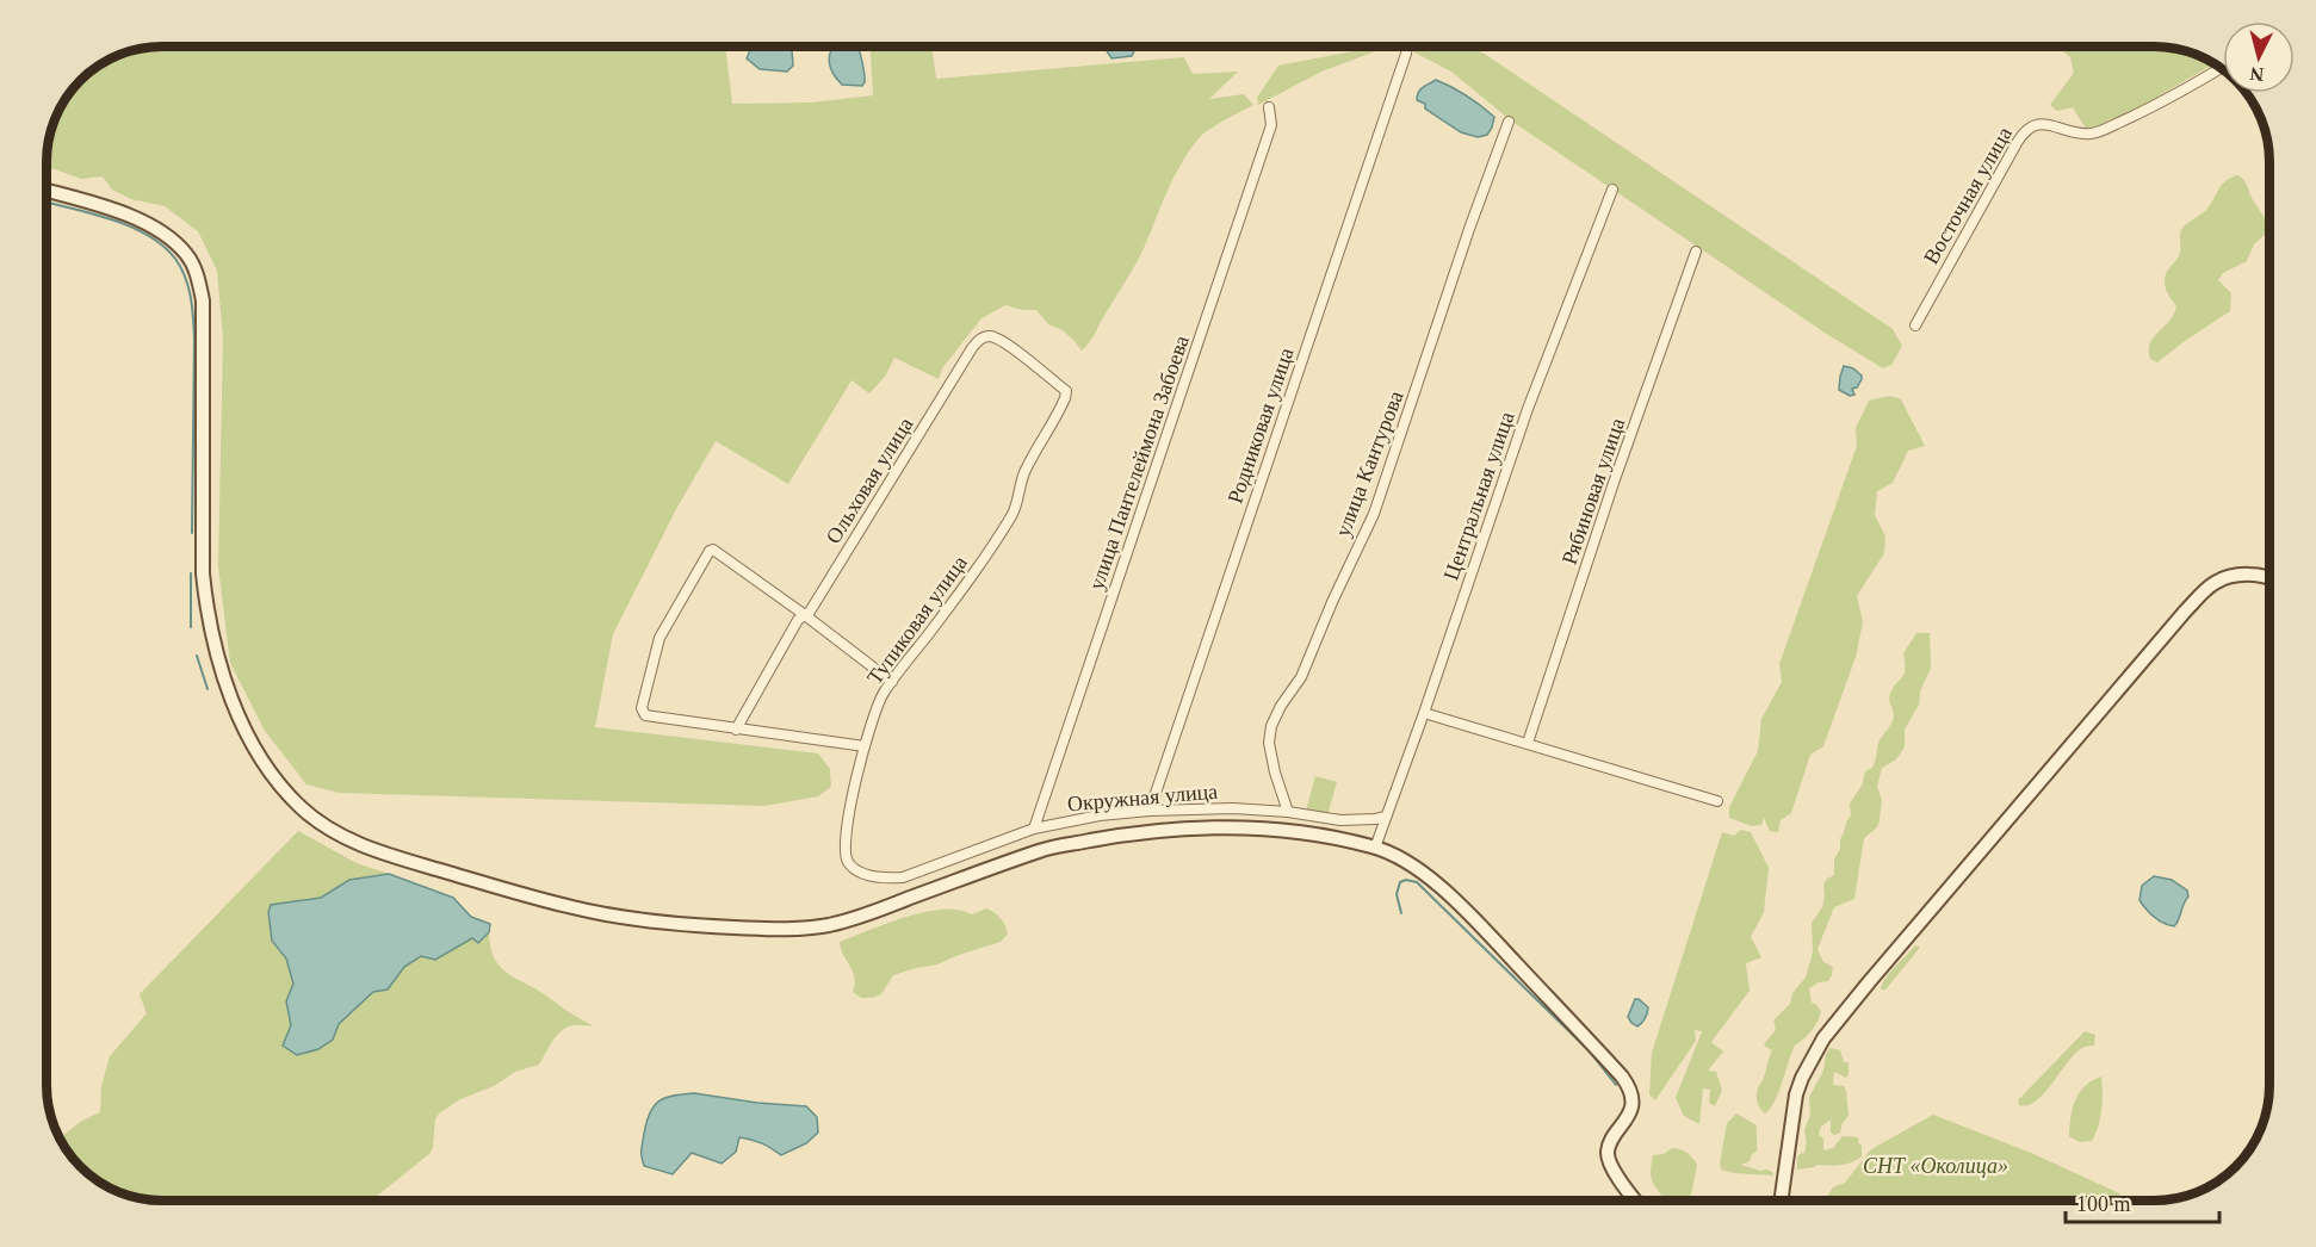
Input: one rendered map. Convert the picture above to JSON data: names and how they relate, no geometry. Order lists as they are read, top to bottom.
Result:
{
  "streets": {
    "street": [
      "Восточная улица",
      "Родниковая улица",
      "улица Пантелеймона Забоева",
      "улица Кантурова",
      "Ольховая улица",
      "Рябиновая улица",
      "Центральная улица",
      "Тупиковая улица",
      "Окружная улица"
    ]
  },
  "crossings": [
    ["Родниковая улица", "Окружная улица"],
    ["улица Пантелеймона Забоева", "Окружная улица"],
    ["улица Кантурова", "Окружная улица"],
    ["Ольховая улица", "Тупиковая улица"],
    ["Центральная улица", "Окружная улица"],
    ["Тупиковая улица", "Окружная улица"]
  ],
  "parks": ["СНТ «Околица»"],
  "scale_bar": "100 m",
  "north": "bottom"
}
